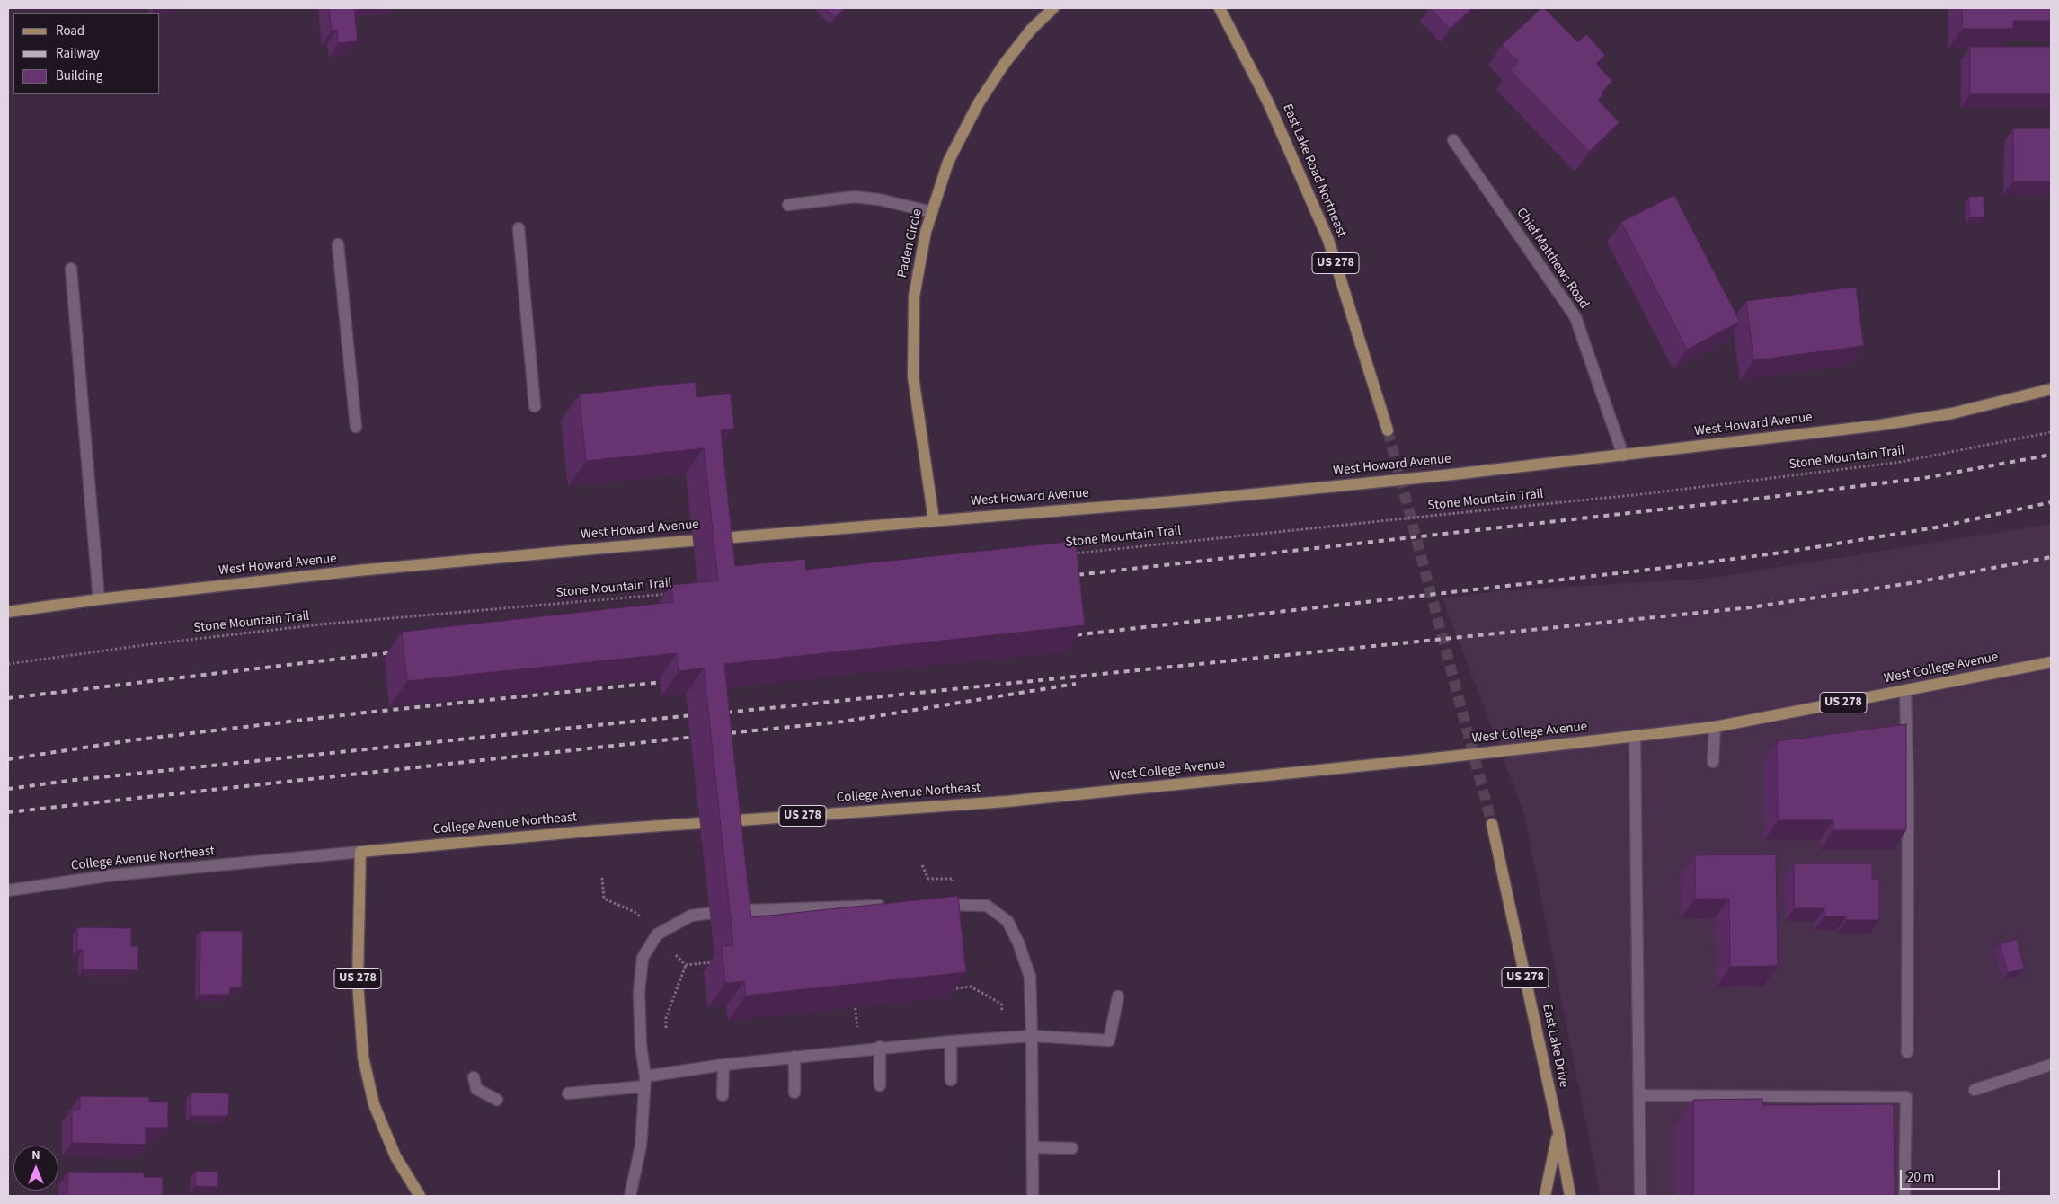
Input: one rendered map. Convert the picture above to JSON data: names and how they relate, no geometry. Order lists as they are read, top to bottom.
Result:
{
  "streets": {
    "main road": [
      "East Lake Road Northeast",
      "Paden Circle",
      "US 278",
      "West Howard Avenue",
      "West College Avenue",
      "College Avenue Northeast",
      "East Lake Drive"
    ],
    "street": ["Chief Matthews Road"],
    "path": ["Stone Mountain Trail"]
  },
  "crossings": [
    ["Paden Circle", "West Howard Avenue"],
    ["Chief Matthews Road", "West Howard Avenue"],
    ["US 278", "College Avenue Northeast"],
    ["US 278", "East Lake Drive"],
    ["West College Avenue", "College Avenue Northeast"]
  ],
  "legend": ["Road", "Railway", "Building"],
  "scale_bar": "20 m",
  "north": "top"
}
